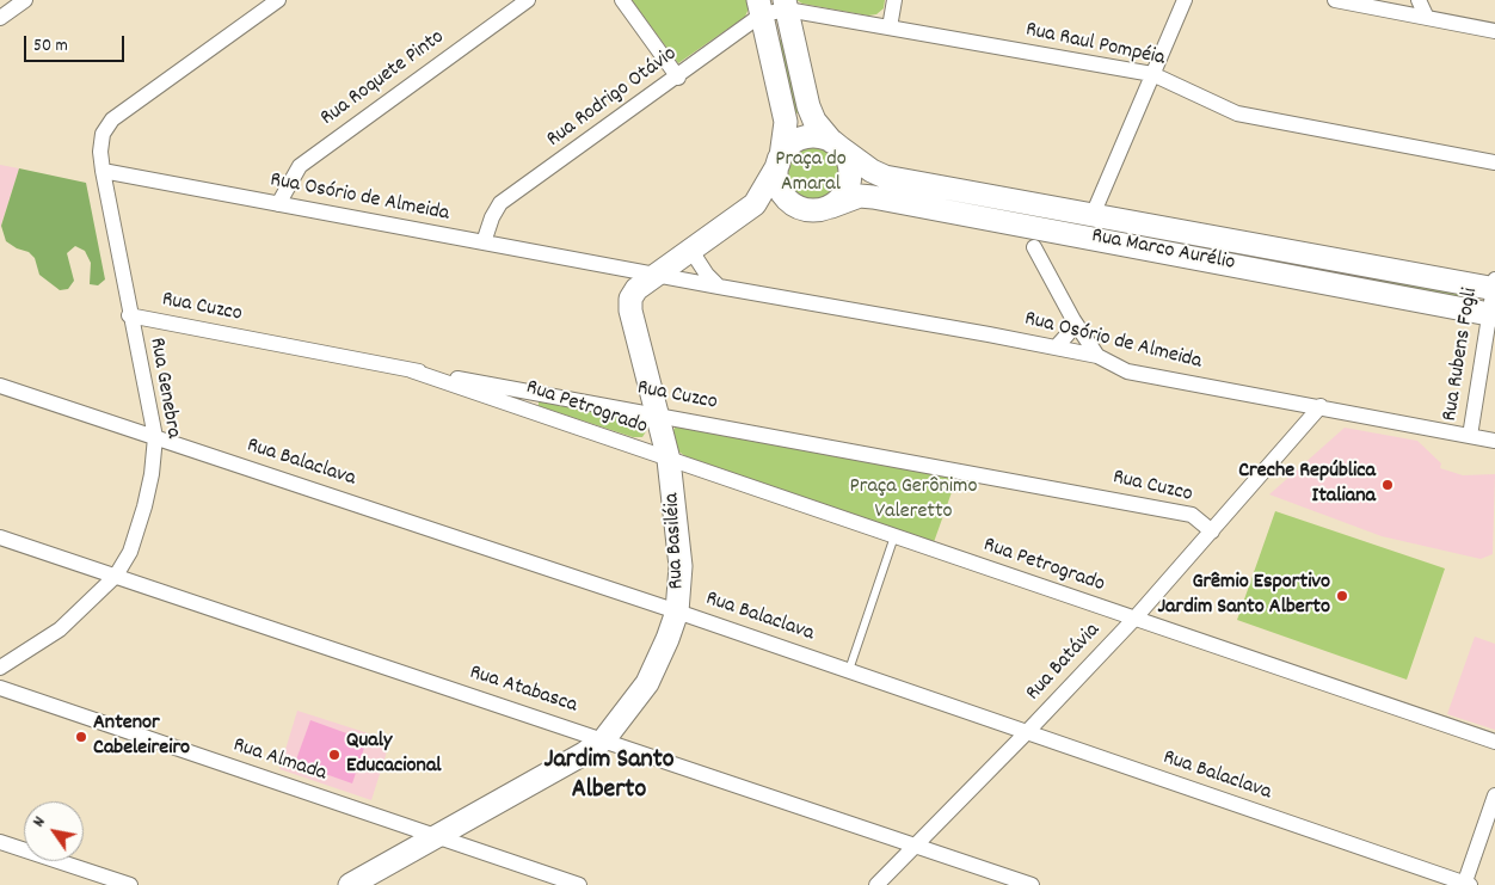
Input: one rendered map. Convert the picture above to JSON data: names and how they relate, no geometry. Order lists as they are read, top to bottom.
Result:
{
  "streets": {
    "street": [
      "Rua Raul Pompéia",
      "Rua Roquete Pinto",
      "Rua Rodrigo Otávio",
      "Rua Osório de Almeida",
      "Rua Marco Aurélio",
      "Rua Cuzco",
      "Rua Rubens Fogli",
      "Rua Genebra",
      "Rua Petrogrado",
      "Rua Balaclava",
      "Rua Basiléia",
      "Rua Batávia",
      "Rua Atabasca",
      "Rua Almada"
    ]
  },
  "crossings": [
    ["Rua Raul Pompéia", "Rua Rodrigo Otávio"],
    ["Rua Roquete Pinto", "Rua Osório de Almeida"],
    ["Rua Rodrigo Otávio", "Rua Osório de Almeida"],
    ["Rua Osório de Almeida", "Rua Rubens Fogli"],
    ["Rua Osório de Almeida", "Rua Genebra"],
    ["Rua Osório de Almeida", "Rua Batávia"],
    ["Rua Marco Aurélio", "Rua Rubens Fogli"],
    ["Rua Cuzco", "Rua Genebra"],
    ["Rua Cuzco", "Rua Petrogrado"],
    ["Rua Cuzco", "Rua Basiléia"],
    ["Rua Cuzco", "Rua Batávia"],
    ["Rua Genebra", "Rua Balaclava"],
    ["Rua Genebra", "Rua Atabasca"],
    ["Rua Petrogrado", "Rua Basiléia"],
    ["Rua Petrogrado", "Rua Batávia"],
    ["Rua Balaclava", "Rua Basiléia"],
    ["Rua Balaclava", "Rua Batávia"],
    ["Rua Basiléia", "Rua Atabasca"],
    ["Rua Basiléia", "Rua Almada"],
    ["Rua Batávia", "Rua Atabasca"]
  ],
  "districts": ["Jardim Santo Alberto"],
  "parks": ["Praça do Amaral", "Praça Gerônimo Valeretto"],
  "places": [
    "Creche República Italiana",
    "Grêmio Esportivo Jardim Santo Alberto",
    "Antenor Cabeleireiro",
    "Qualy Educacional"
  ],
  "scale_bar": "50 m",
  "north": "top left"
}
